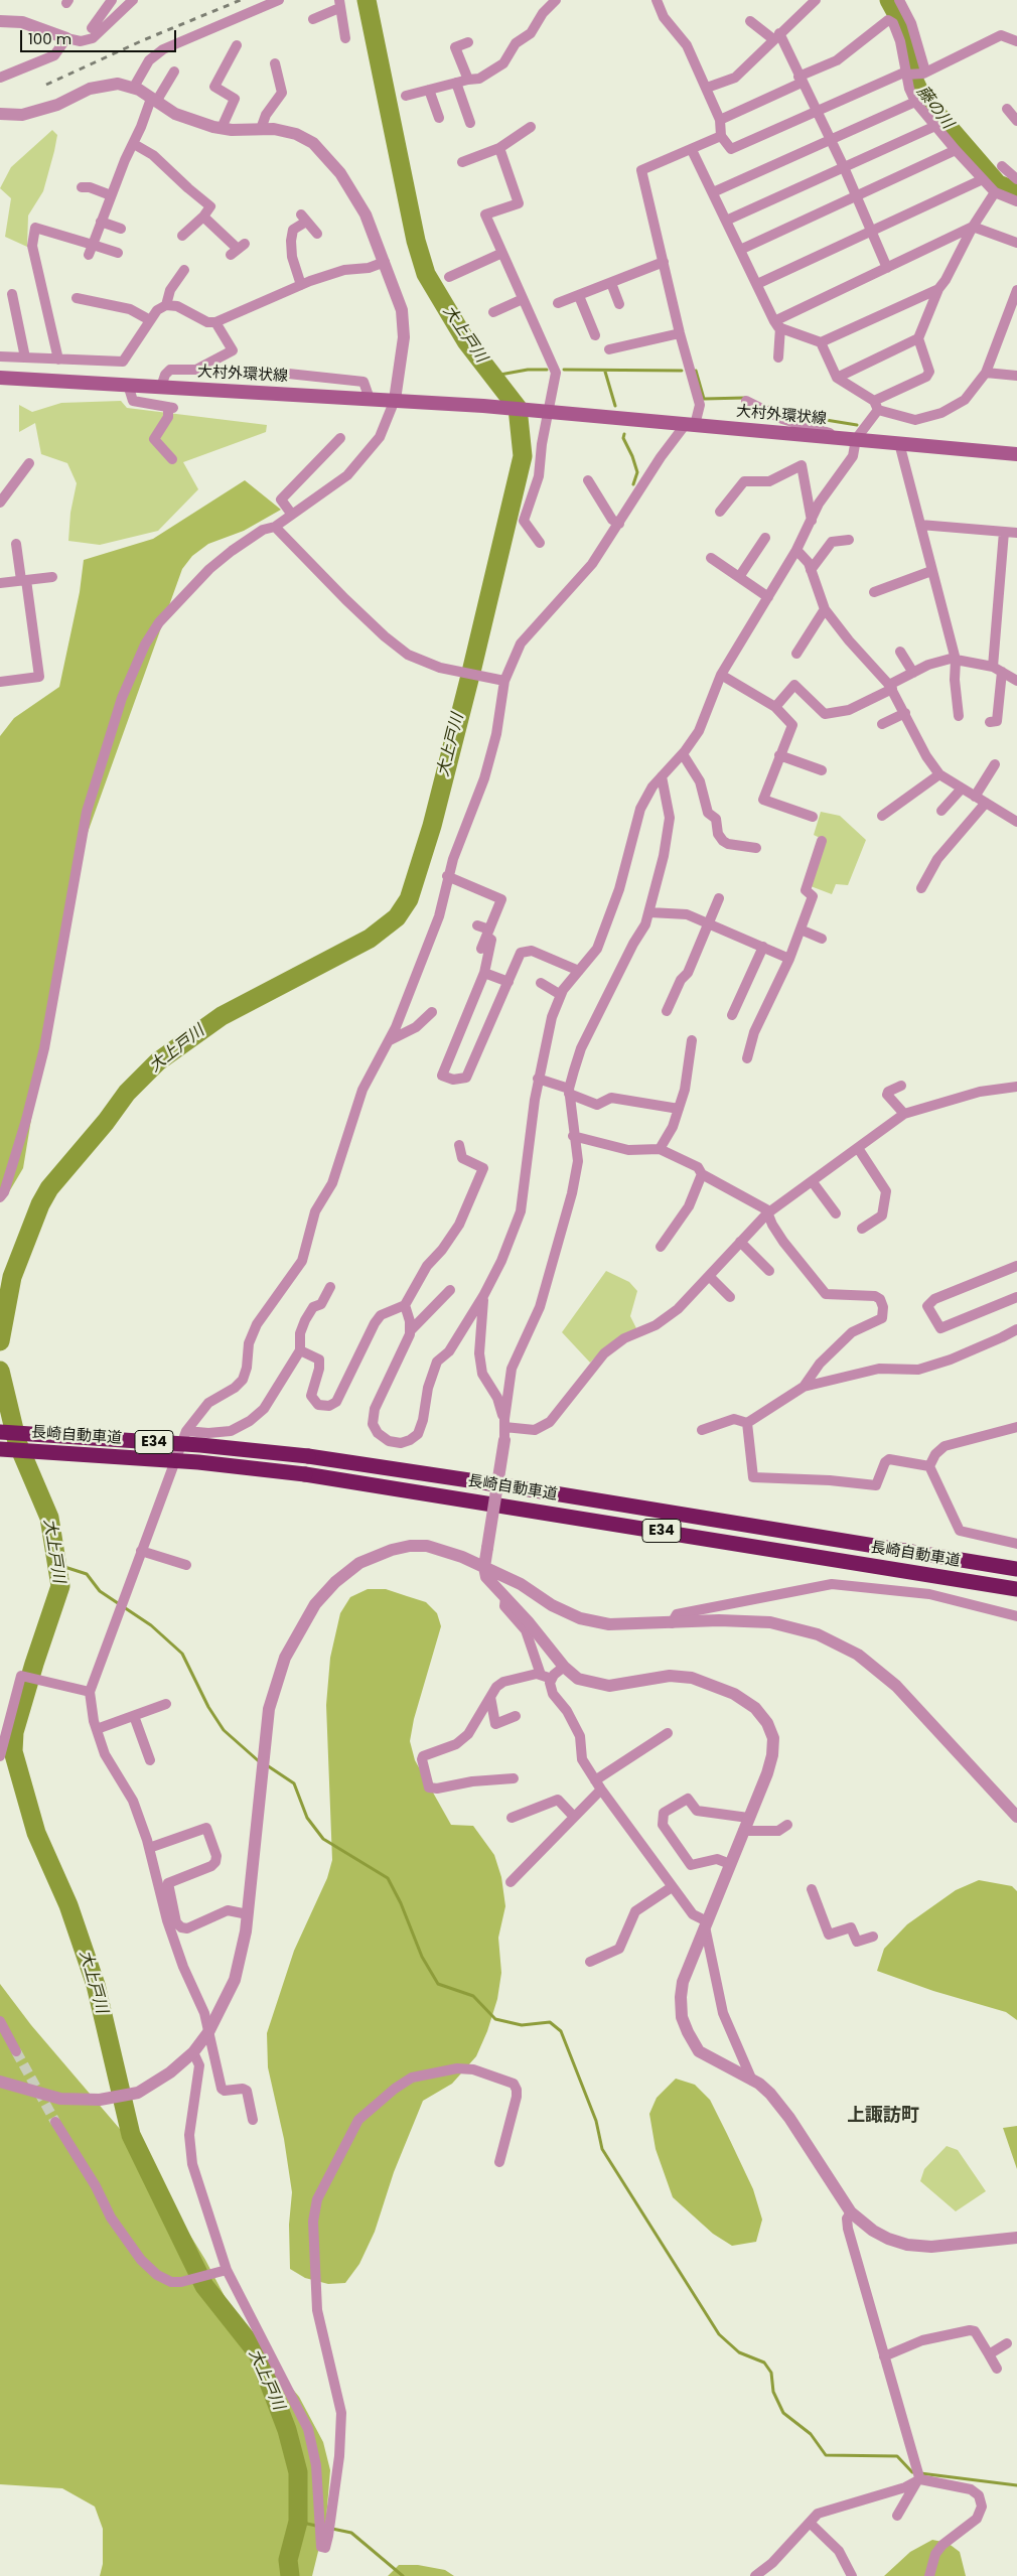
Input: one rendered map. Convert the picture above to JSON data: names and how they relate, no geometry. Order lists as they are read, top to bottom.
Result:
{
  "streets": {
    "highway": ["長崎自動車道", "E34"],
    "main road": ["大村外環状線"]
  },
  "districts": ["上諏訪町"],
  "water": ["藤の川", "大上戸川"],
  "scale_bar": "100 m"
}
